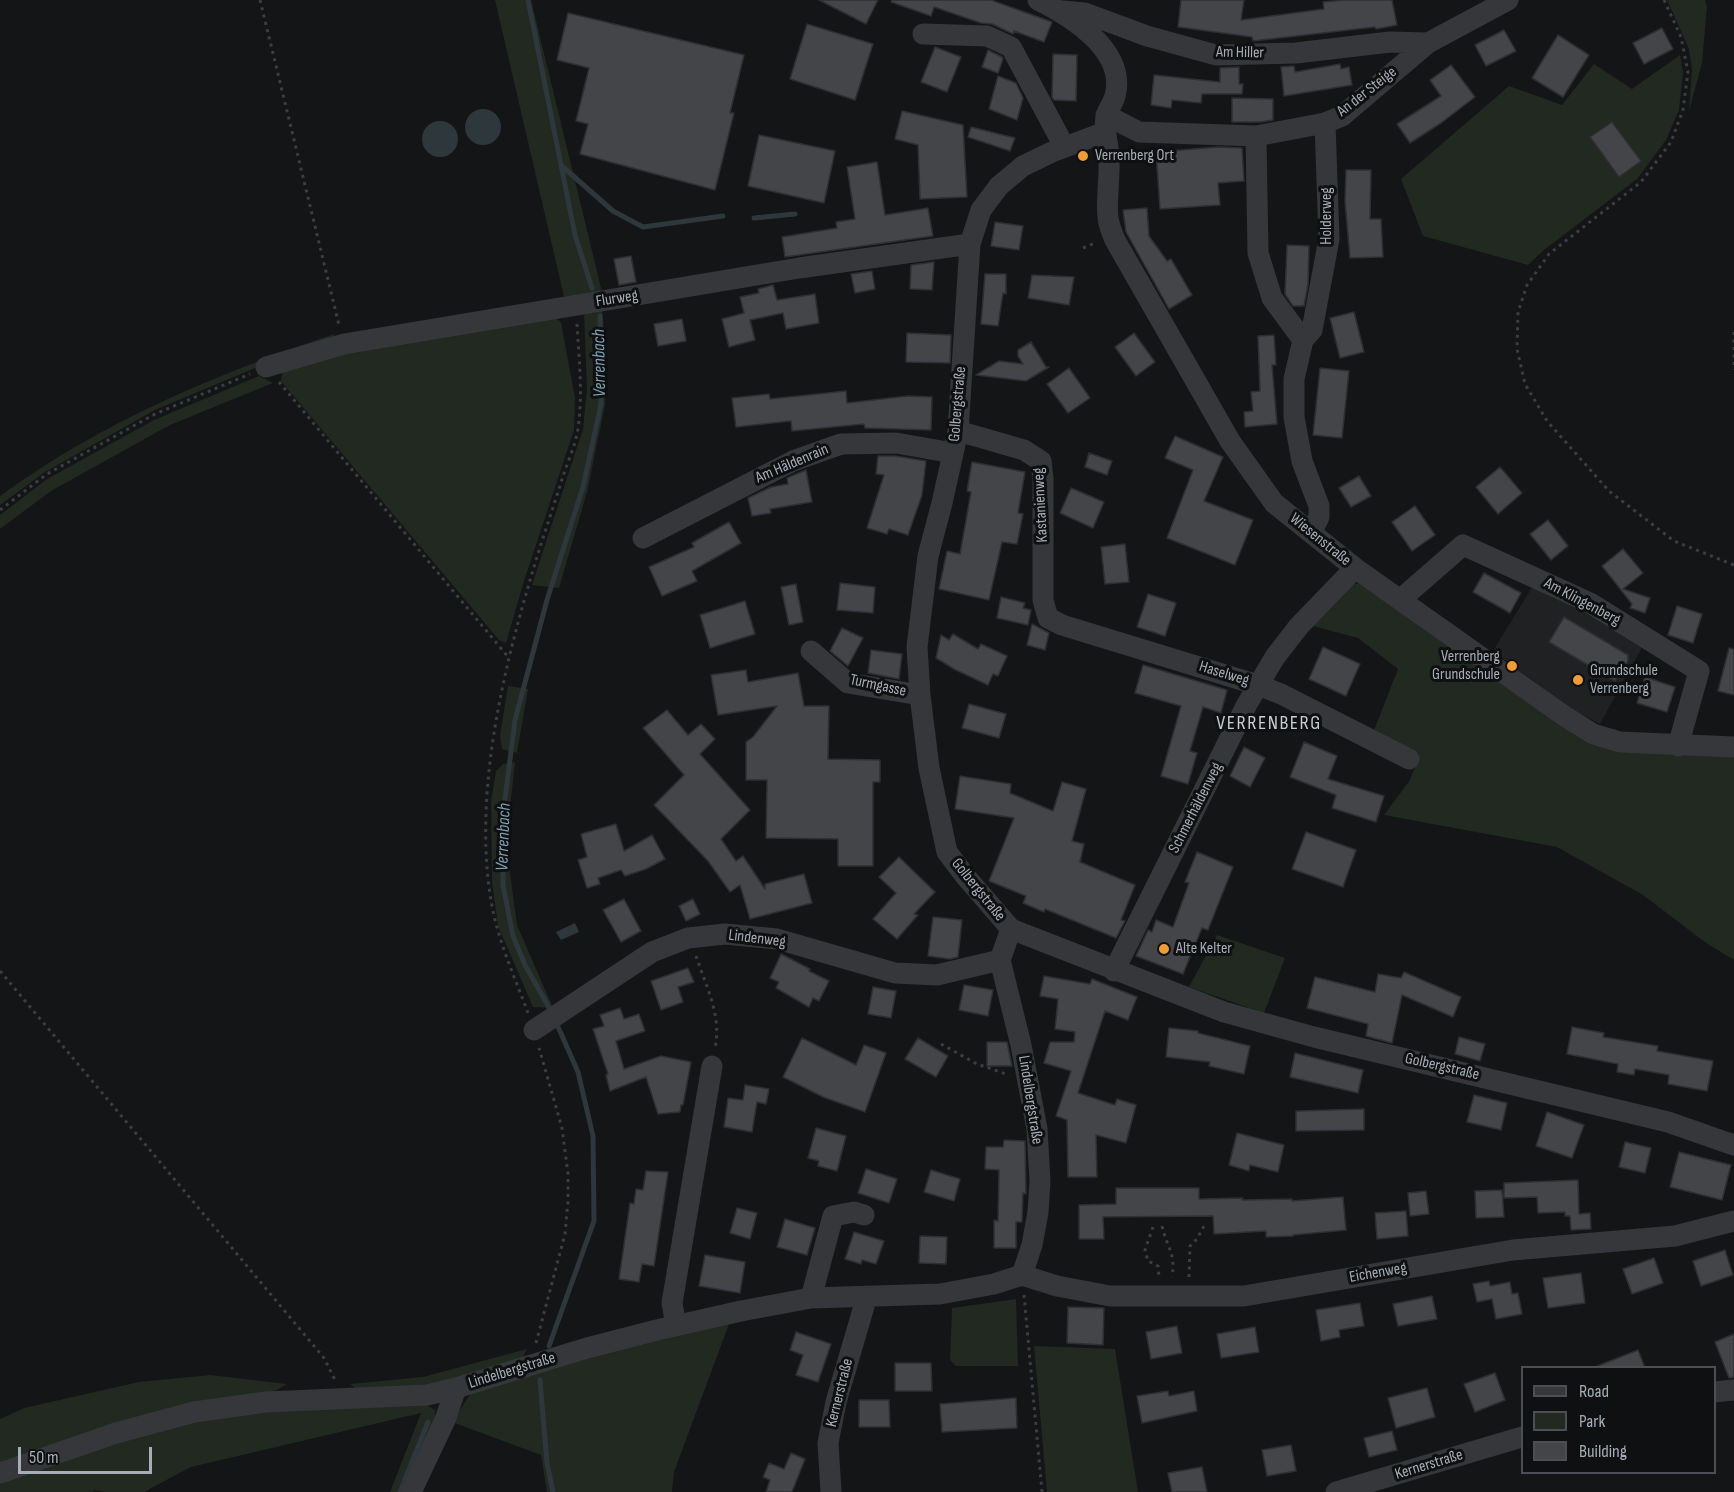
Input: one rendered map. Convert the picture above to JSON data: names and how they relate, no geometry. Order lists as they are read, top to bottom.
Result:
{
  "streets": {
    "street": [
      "Am Hiller",
      "An der Steige",
      "Holderweg",
      "Flurweg",
      "Golbergstraße",
      "Am Häldenrain",
      "Kastanienweg",
      "Wiesenstraße",
      "Am Klingenberg",
      "Haselweg",
      "Turmgasse",
      "Schmerhäldenweg",
      "Lindenweg",
      "Lindelbergstraße",
      "Eichenweg",
      "Kernerstraße"
    ]
  },
  "crossings": [
    ["Am Hiller", "An der Steige"],
    ["An der Steige", "Holderweg"],
    ["An der Steige", "Golbergstraße"],
    ["An der Steige", "Wiesenstraße"],
    ["Holderweg", "Wiesenstraße"],
    ["Flurweg", "Golbergstraße"],
    ["Golbergstraße", "Am Häldenrain"],
    ["Golbergstraße", "Kastanienweg"],
    ["Golbergstraße", "Wiesenstraße"],
    ["Golbergstraße", "Turmgasse"],
    ["Golbergstraße", "Schmerhäldenweg"],
    ["Kastanienweg", "Haselweg"],
    ["Wiesenstraße", "Am Klingenberg"],
    ["Wiesenstraße", "Schmerhäldenweg"],
    ["Haselweg", "Schmerhäldenweg"],
    ["Lindenweg", "Lindelbergstraße"],
    ["Lindelbergstraße", "Eichenweg"],
    ["Lindelbergstraße", "Kernerstraße"]
  ],
  "districts": ["VERRENBERG"],
  "water": ["Verrenbach"],
  "places": [
    "Verrenberg Ort",
    "Verrenberg Grundschule",
    "Grundschule Verrenberg",
    "Alte Kelter"
  ],
  "legend": ["Road", "Park", "Building"],
  "scale_bar": "50 m"
}
